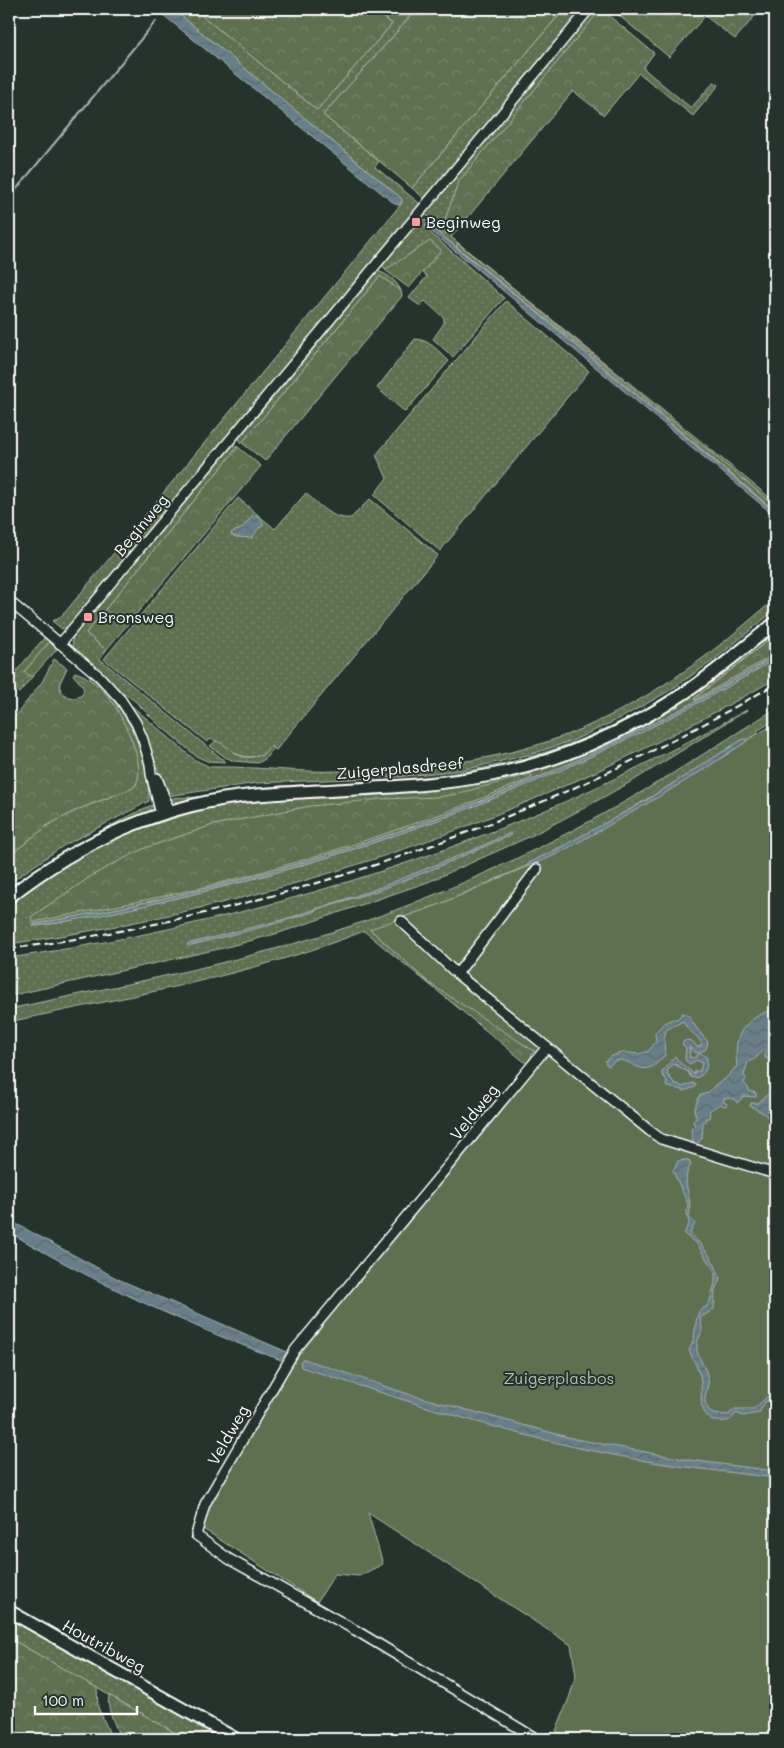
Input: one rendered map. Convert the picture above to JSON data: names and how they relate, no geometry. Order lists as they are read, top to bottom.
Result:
{
  "streets": {
    "main road": ["Zuigerplasdreef", "Houtribweg"],
    "street": ["Beginweg", "Veldweg"]
  },
  "parks": ["Zuigerplasbos"],
  "places": {
    "transit": ["Beginweg", "Bronsweg"]
  },
  "scale_bar": "100 m"
}
